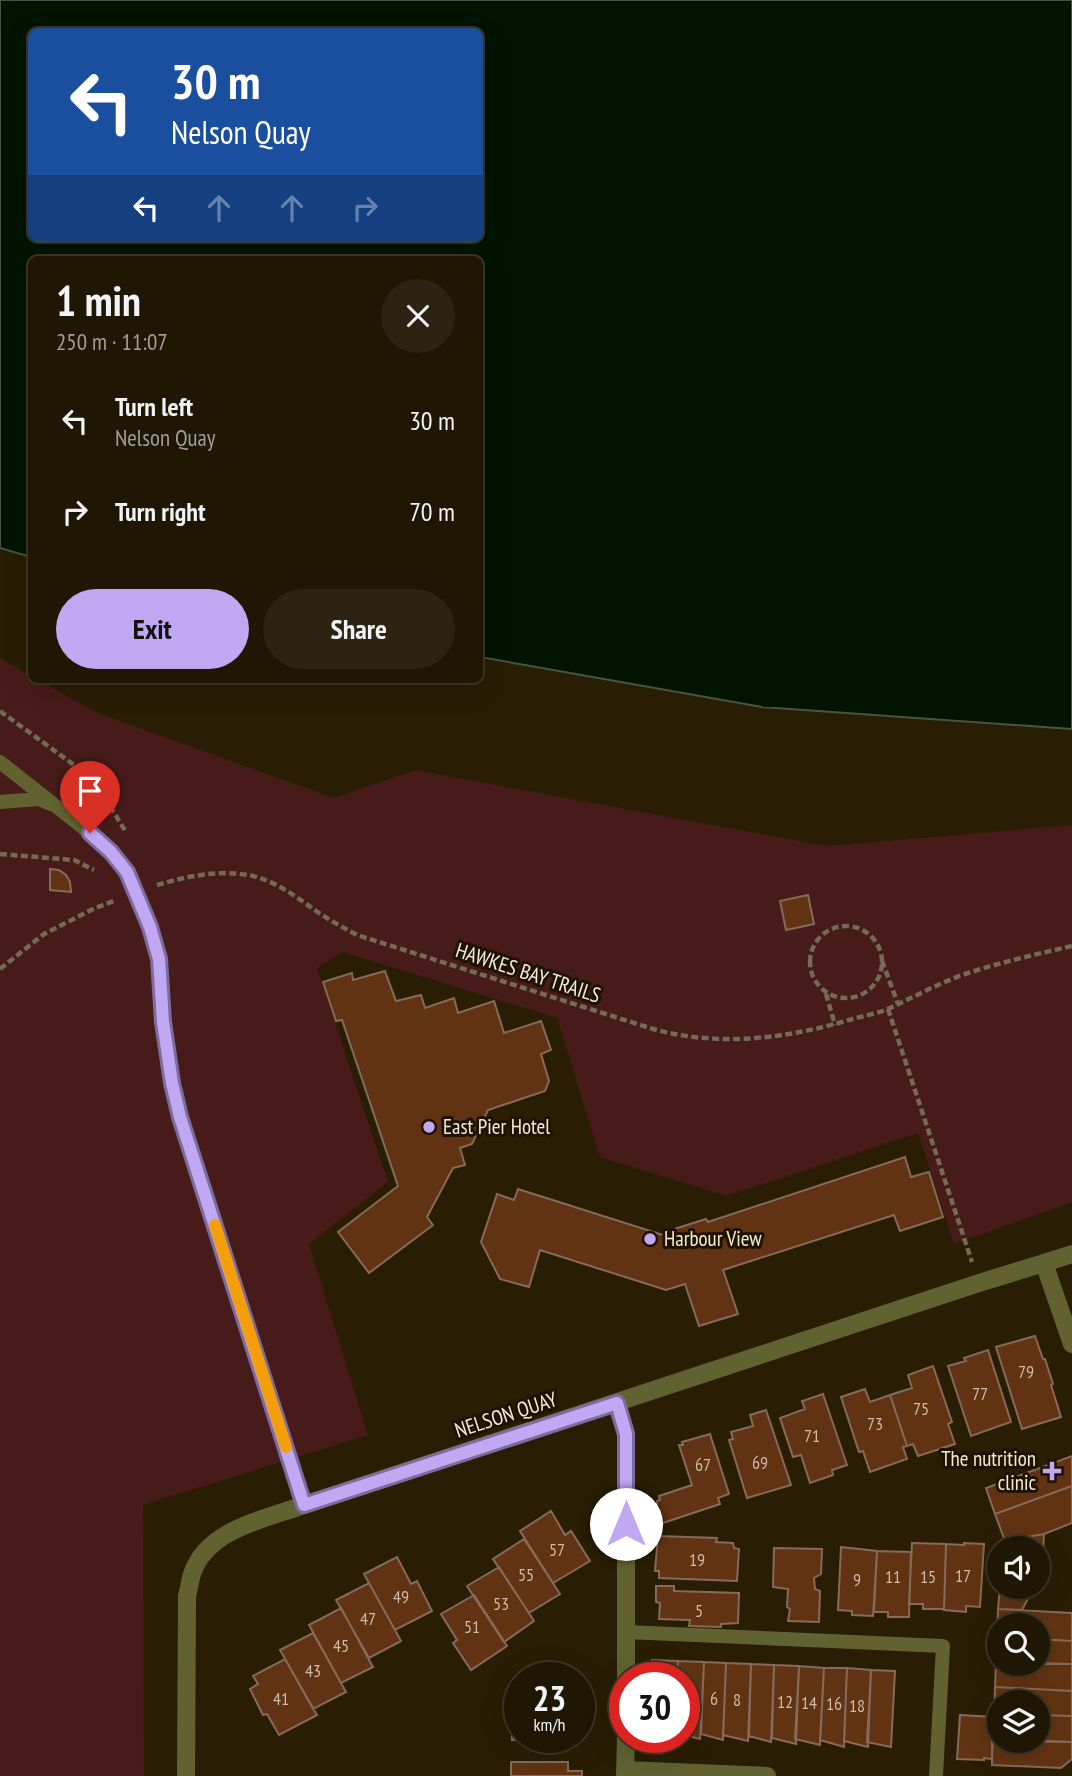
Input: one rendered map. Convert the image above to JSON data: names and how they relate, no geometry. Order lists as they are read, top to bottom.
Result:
{
  "streets": {
    "street": ["NELSON QUAY"],
    "path": ["HAWKES BAY TRAILS"]
  },
  "places": {
    "other": ["East Pier Hotel", "Harbour View"],
    "health": ["The nutrition clinic"]
  },
  "house_numbers": [
    "79",
    "77",
    "75",
    "73",
    "71",
    "69",
    "67",
    "57",
    "19",
    "55",
    "17",
    "11",
    "15",
    "9",
    "49",
    "53",
    "5",
    "47",
    "51",
    "45",
    "43",
    "41",
    "6",
    "8",
    "12",
    "14",
    "16",
    "18"
  ],
  "page": {
    "turn": ["30 m", "Nelson Quay"],
    "heading": ["1 min", "250 m · 11:07"],
    "list": [
      {
        "name": "Turn left",
        "note": "Nelson Quay",
        "value": "30 m"
      },
      {
        "name": "Turn right",
        "value": "70 m"
      }
    ],
    "buttons": ["Exit", "Share"],
    "speed": "23 km/h",
    "limit": "30"
  }
}
